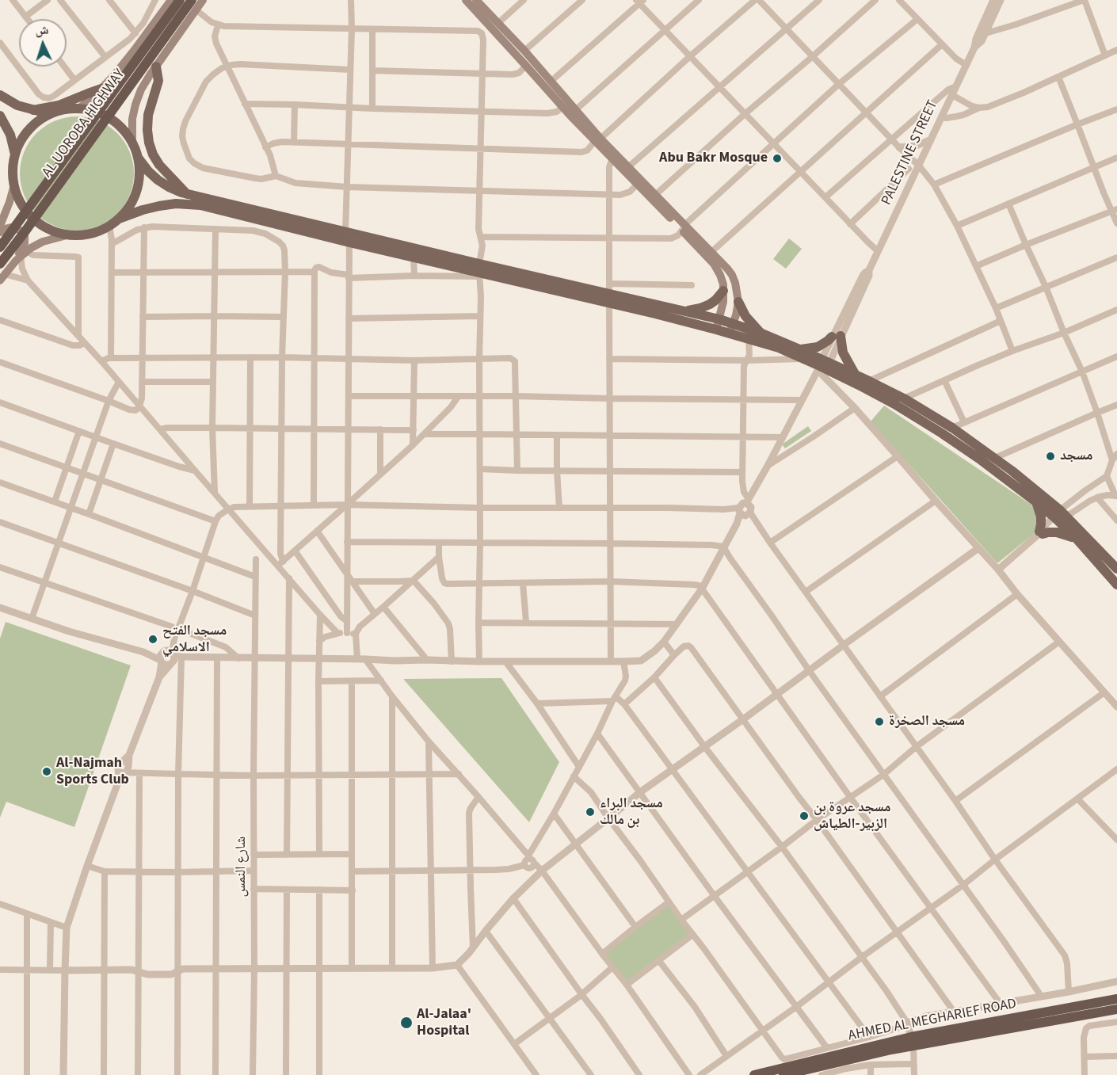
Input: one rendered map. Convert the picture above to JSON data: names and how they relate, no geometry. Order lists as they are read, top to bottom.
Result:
{
  "streets": {
    "highway": ["AL UOROBA HIGHWAY", "AHMED AL MEGHARIEF ROAD"],
    "street": ["PALESTINE STREET", "شارع النمس"]
  },
  "places": [
    "Abu Bakr Mosque",
    "مسجد",
    "مسجد الفتح الاسلامي",
    "مسجد الصخرة",
    "Al-Najmah Sports Club",
    "مسجد البراء بن مالك",
    "مسجد عروة بن الزبير-الطياش",
    "Al-Jalaa' Hospital"
  ],
  "north": "top"
}
